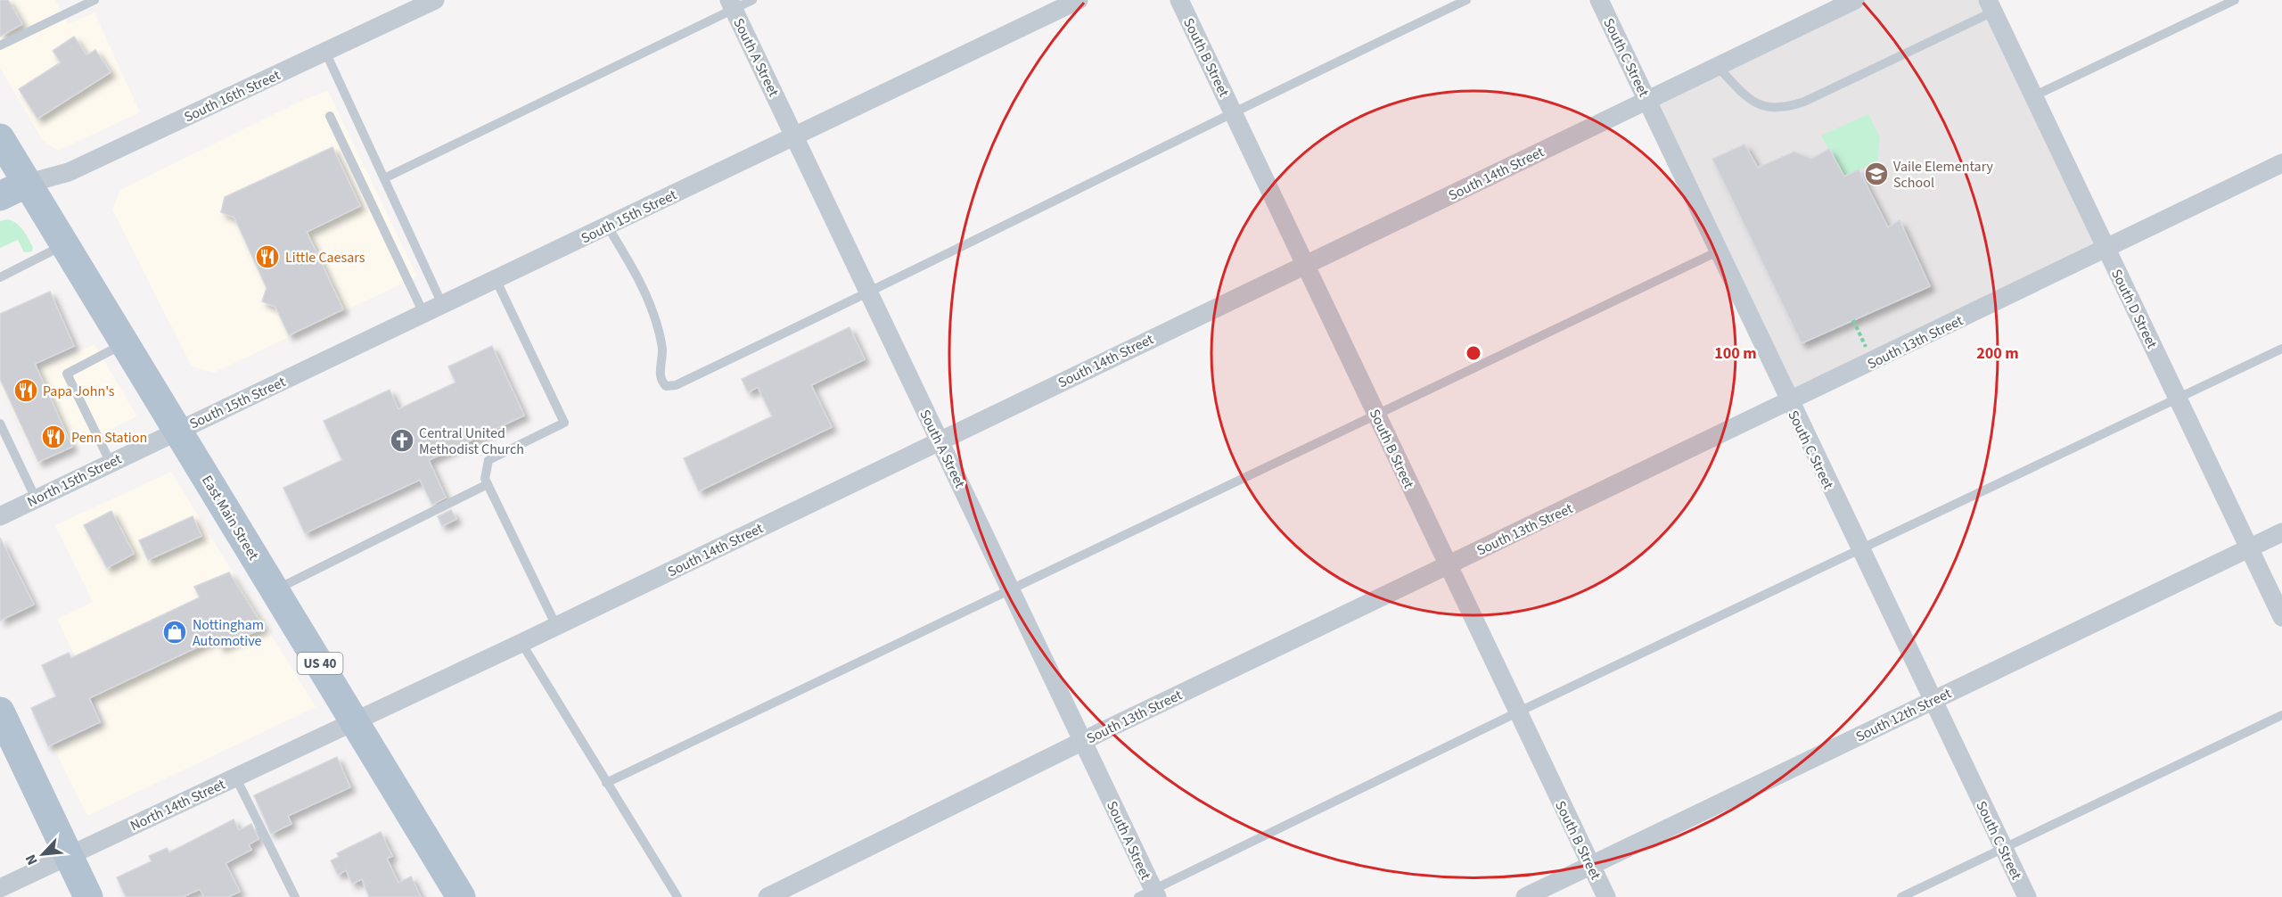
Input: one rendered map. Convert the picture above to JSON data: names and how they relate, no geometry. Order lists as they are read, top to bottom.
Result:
{
  "streets": {
    "main road": ["East Main Street", "US 40"],
    "street": [
      "South A Street",
      "South B Street",
      "South C Street",
      "South 16th Street",
      "South 14th Street",
      "South 15th Street",
      "South D Street",
      "South 13th Street",
      "North 15th Street",
      "South 12th Street",
      "North 14th Street"
    ]
  },
  "crossings": [
    ["South A Street", "South 14th Street"],
    ["South A Street", "South 15th Street"],
    ["South A Street", "South 13th Street"],
    ["South B Street", "South 14th Street"],
    ["South B Street", "South 13th Street"],
    ["South B Street", "South 12th Street"],
    ["South C Street", "South 14th Street"],
    ["South C Street", "South 13th Street"],
    ["South C Street", "South 12th Street"],
    ["South 16th Street", "East Main Street"],
    ["South 14th Street", "East Main Street"],
    ["South 14th Street", "North 14th Street"],
    ["South 15th Street", "North 15th Street"],
    ["South 15th Street", "East Main Street"],
    ["South D Street", "South 13th Street"],
    ["South D Street", "South 12th Street"],
    ["North 15th Street", "East Main Street"],
    ["East Main Street", "North 14th Street"]
  ],
  "places": {
    "school or university": ["Vaile Elementary School"],
    "restaurant": ["Little Caesars", "Papa John's", "Penn Station"],
    "church": ["Central United Methodist Church"],
    "shop": ["Nottingham Automotive"]
  },
  "north": "bottom left",
  "rings": ["100 m", "200 m"]
}
